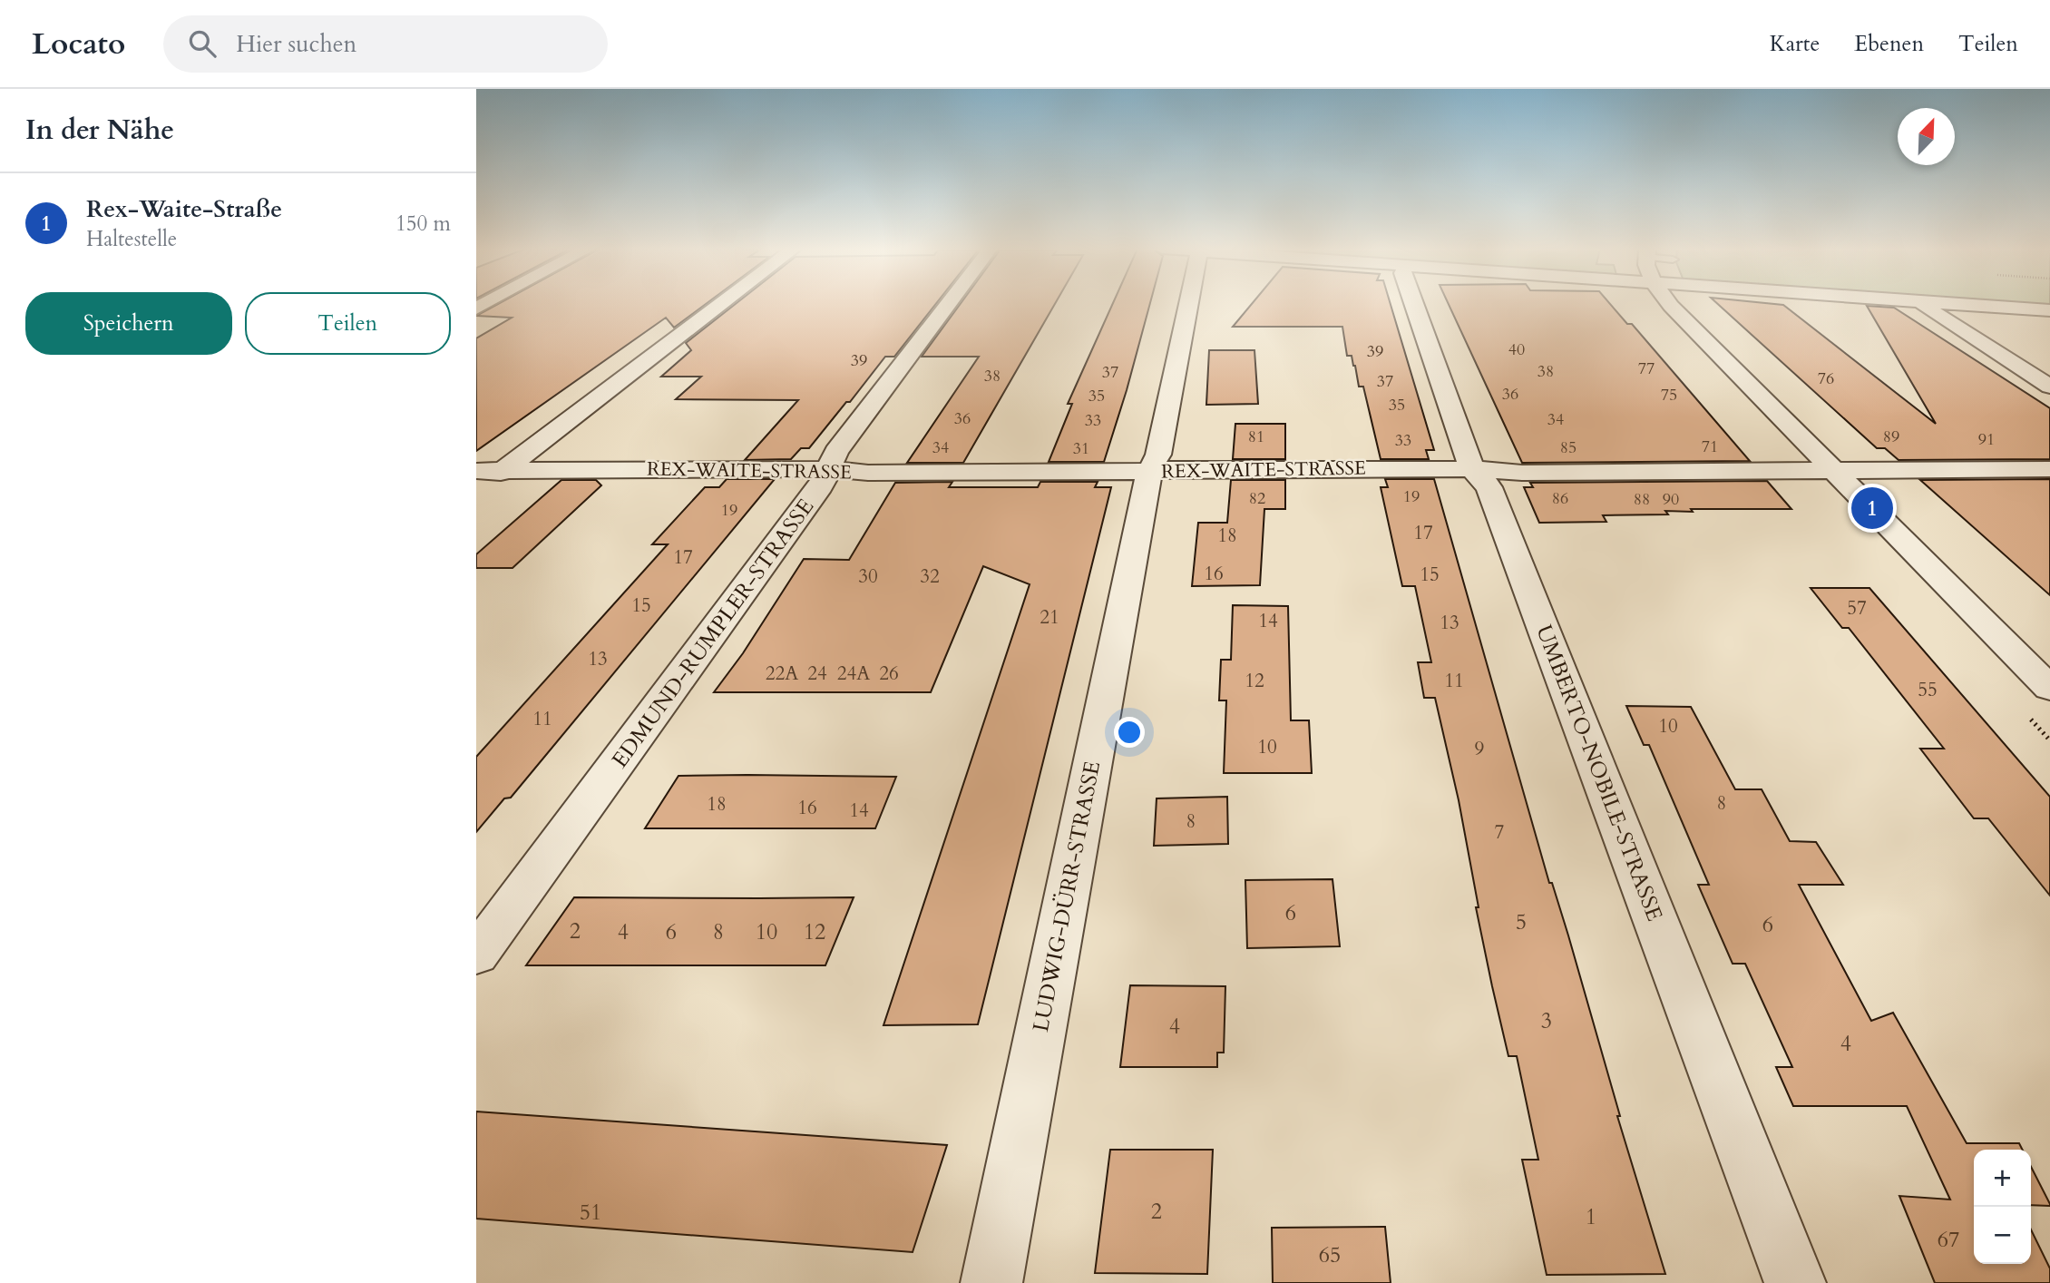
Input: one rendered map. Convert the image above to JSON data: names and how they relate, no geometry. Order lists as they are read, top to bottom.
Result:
{
  "streets": {
    "street": [
      "REX-WAITE-STRASSE",
      "EDMUND-RUMPLER-STRASSE",
      "UMBERTO-NOBILE-STRASSE",
      "LUDWIG-DÜRR-STRASSE"
    ]
  },
  "crossings": [
    ["REX-WAITE-STRASSE", "EDMUND-RUMPLER-STRASSE"],
    ["REX-WAITE-STRASSE", "UMBERTO-NOBILE-STRASSE"],
    ["REX-WAITE-STRASSE", "LUDWIG-DÜRR-STRASSE"]
  ],
  "house_numbers": [
    "40",
    "39",
    "39",
    "77",
    "38",
    "37",
    "38",
    "76",
    "37",
    "36",
    "75",
    "35",
    "35",
    "36",
    "34",
    "33",
    "81",
    "89",
    "91",
    "33",
    "71",
    "34",
    "85",
    "31",
    "19",
    "82",
    "86",
    "88",
    "90",
    "19",
    "17",
    "18",
    "17",
    "16",
    "15",
    "30",
    "32",
    "15",
    "57",
    "21",
    "14",
    "13",
    "13",
    "22A",
    "24",
    "24A",
    "26",
    "12",
    "11",
    "55",
    "11",
    "10",
    "10",
    "9",
    "8",
    "18",
    "16",
    "14",
    "8",
    "7",
    "6",
    "5",
    "6",
    "2",
    "4",
    "6",
    "8",
    "10",
    "12",
    "3",
    "4",
    "4",
    "2",
    "51",
    "1",
    "67",
    "65"
  ],
  "north": "top right",
  "page": {
    "header": "Locato",
    "search": "Hier suchen",
    "nav": ["Karte", "Ebenen", "Teilen"],
    "heading": "In der Nähe",
    "list": [
      {
        "mark": "1",
        "name": "Rex-Waite-Straße",
        "note": "Haltestelle",
        "value": "150 m"
      }
    ],
    "buttons": ["Speichern", "Teilen"],
    "pins": "1",
    "map_buttons": ["+", "−"]
  }
}
